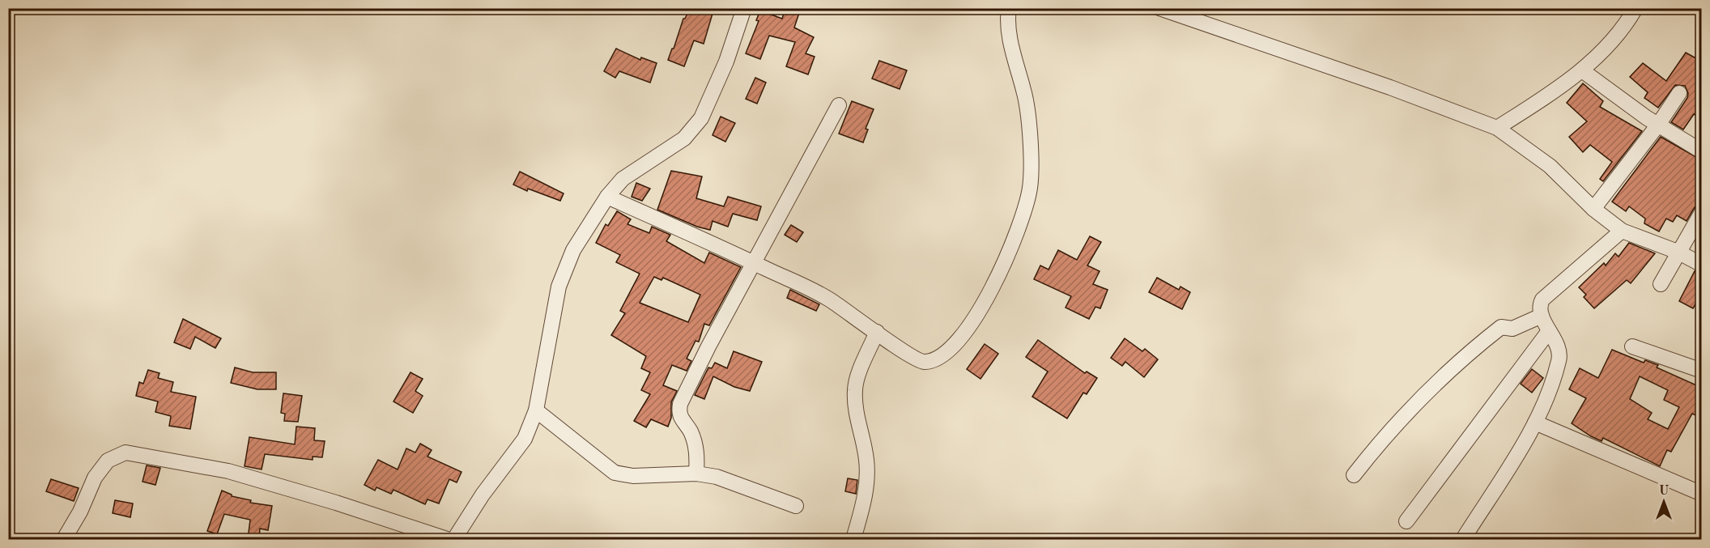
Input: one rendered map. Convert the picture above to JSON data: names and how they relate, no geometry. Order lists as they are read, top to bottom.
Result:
{
  "north": "top"
}
